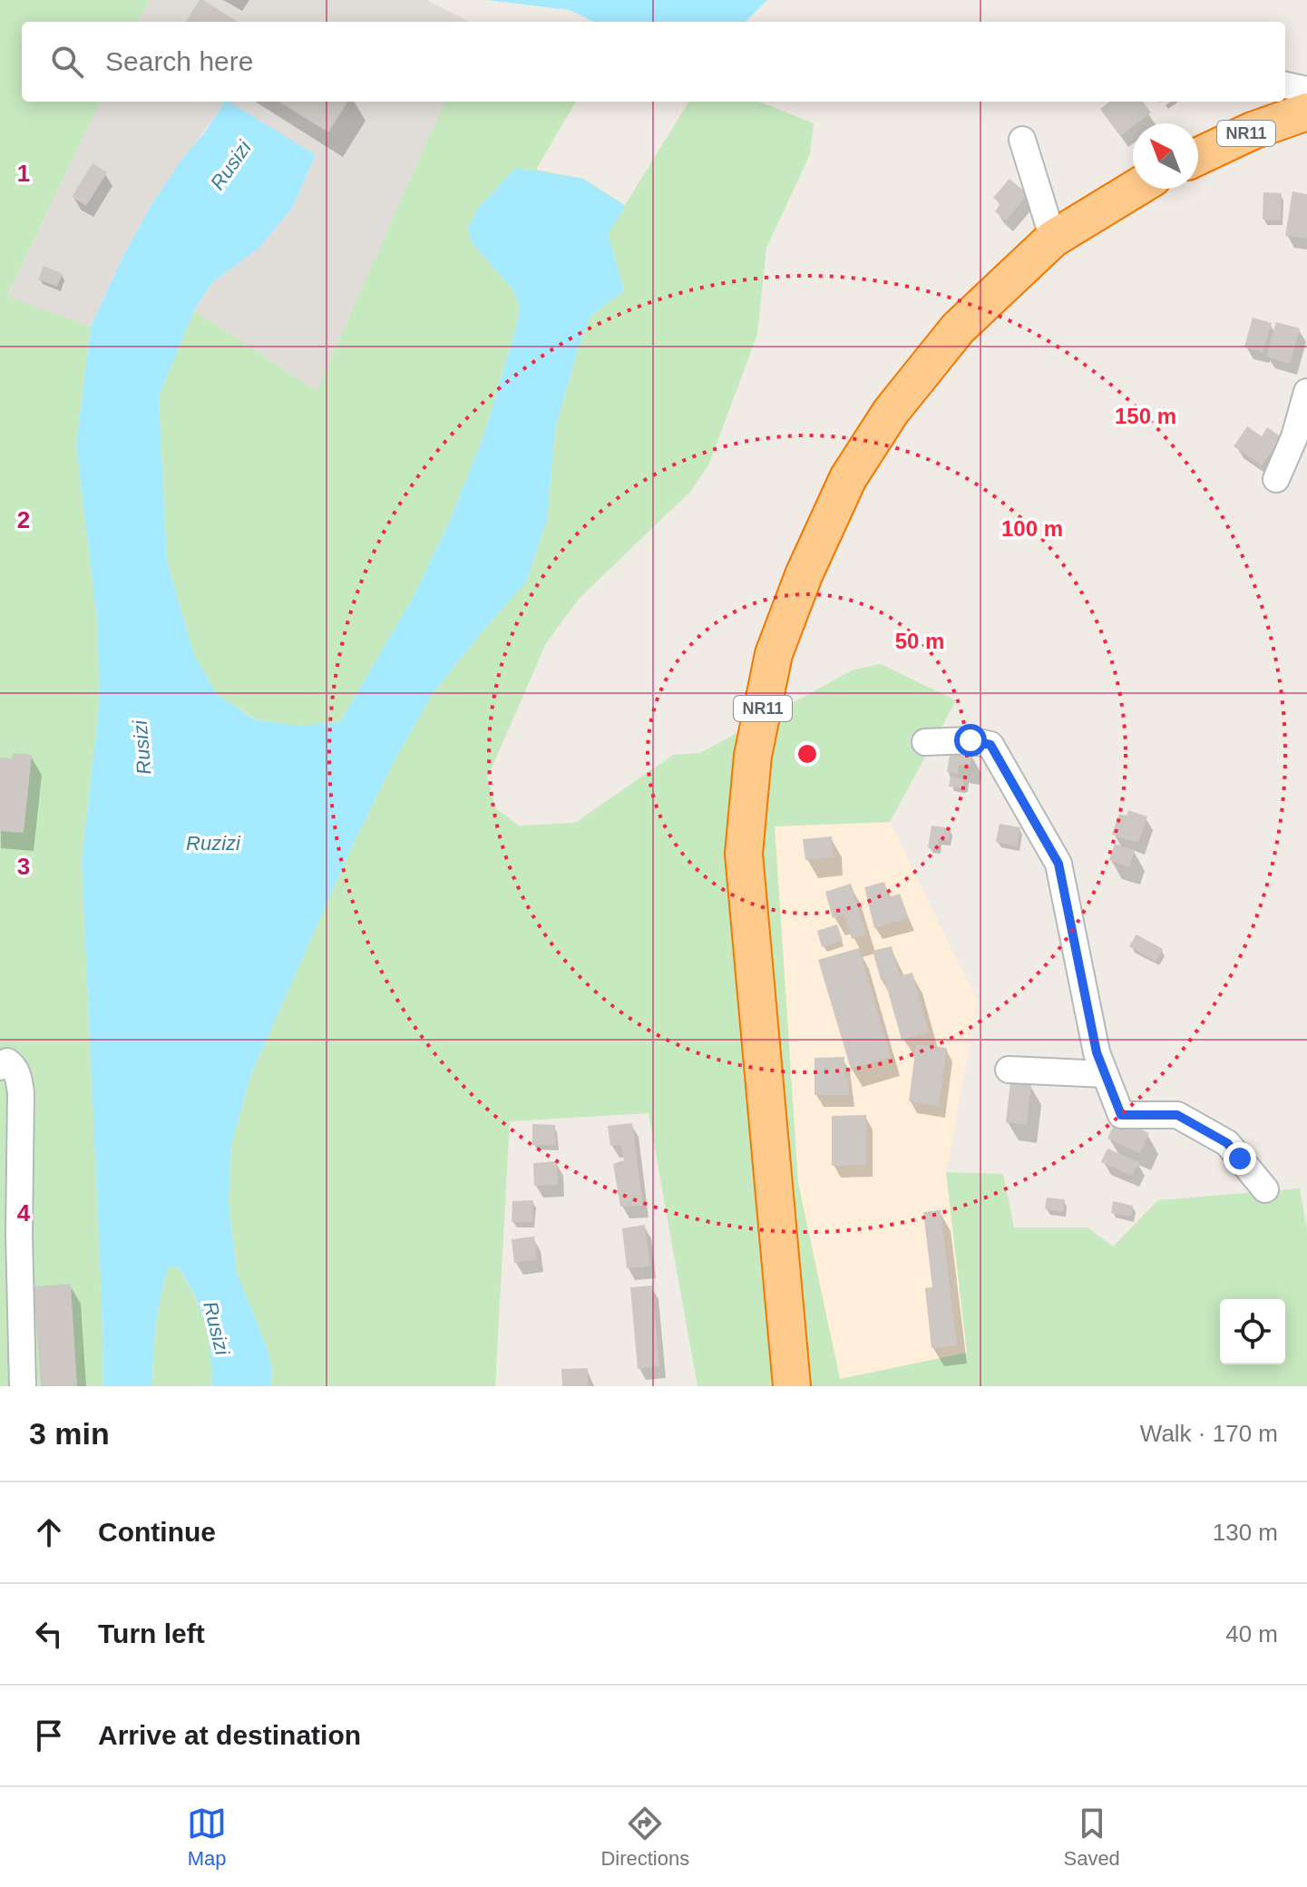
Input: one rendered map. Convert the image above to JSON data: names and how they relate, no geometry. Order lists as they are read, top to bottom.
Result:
{
  "streets": {
    "highway": ["NR11"]
  },
  "water": ["Rusizi", "Ruzizi"],
  "north": "top left",
  "page": {
    "search": "Search here",
    "heading": ["3 min", "Walk · 170 m"],
    "list": [
      ["Continue", "130 m"],
      ["Turn left", "40 m"],
      "Arrive at destination"
    ],
    "nav": ["Map", "Directions", "Saved"]
  },
  "grid": {
    "rows": [
      "1",
      "2",
      "3",
      "4"
    ]
  },
  "rings": ["150 m", "100 m", "50 m"]
}
